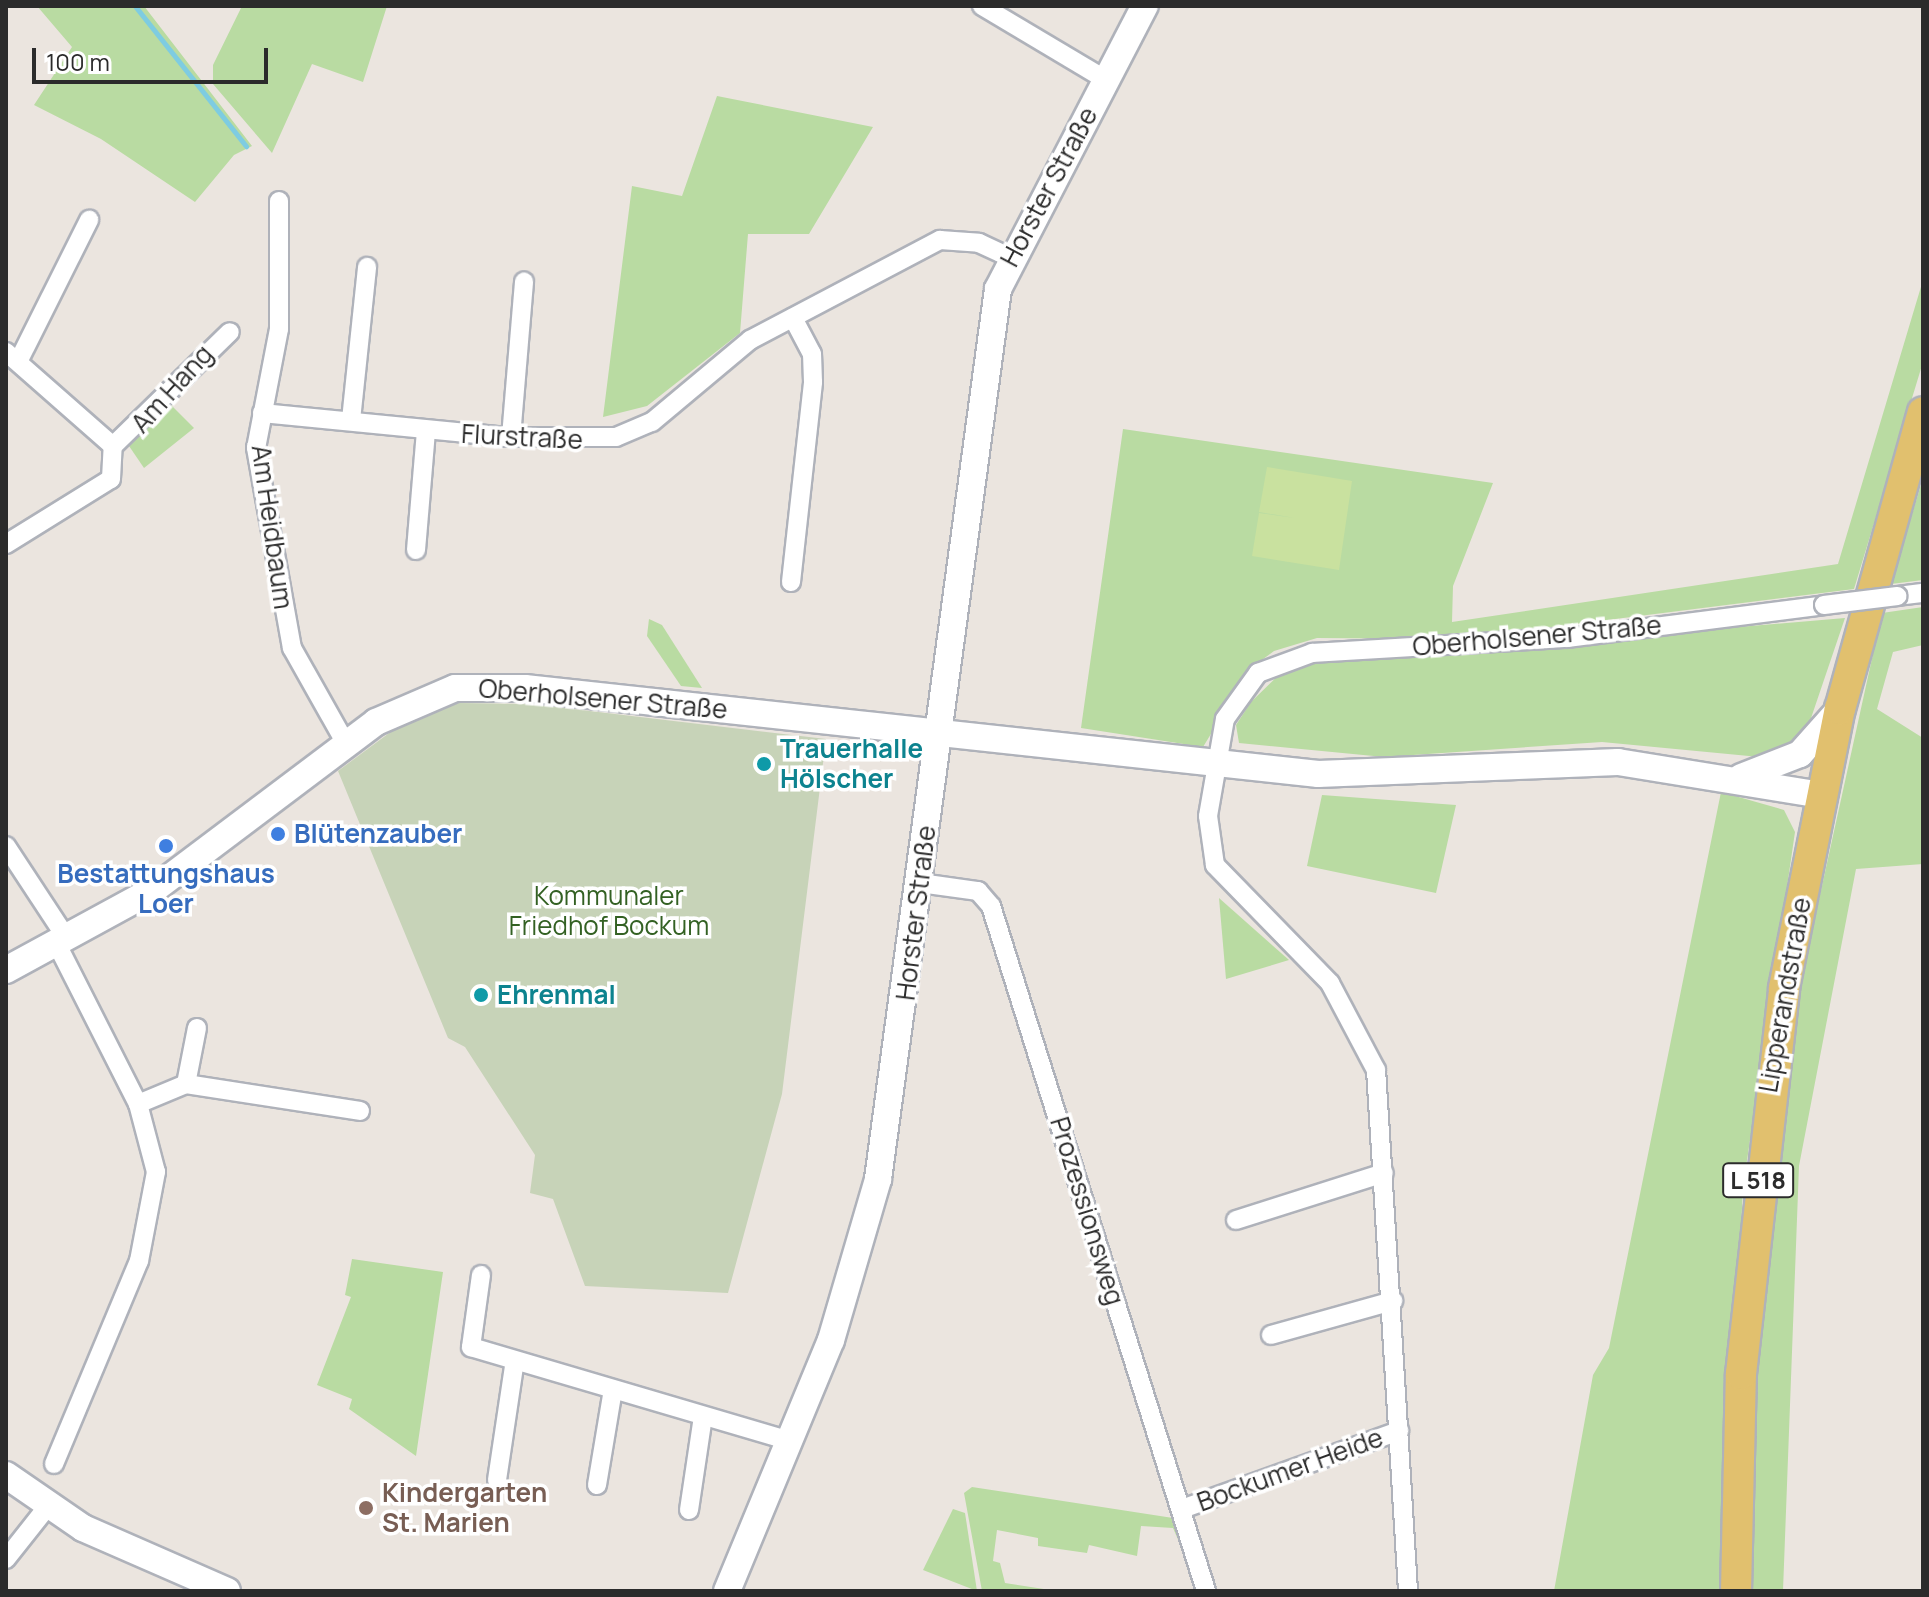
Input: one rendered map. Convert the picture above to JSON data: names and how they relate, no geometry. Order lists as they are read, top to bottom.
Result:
{
  "streets": {
    "main road": [
      "Horster Straße",
      "Oberholsener Straße",
      "Lipperandstraße",
      "L 518"
    ],
    "street": [
      "Am Hang",
      "Flurstraße",
      "Am Heidbaum",
      "Prozessionsweg",
      "Bockumer Heide"
    ]
  },
  "crossings": [
    ["Horster Straße", "Flurstraße"],
    ["Horster Straße", "Oberholsener Straße"],
    ["Horster Straße", "Prozessionsweg"],
    ["Flurstraße", "Am Heidbaum"],
    ["Am Heidbaum", "Oberholsener Straße"],
    ["Oberholsener Straße", "Lipperandstraße"],
    ["Oberholsener Straße", "L 518"],
    ["Oberholsener Straße", "Bockumer Heide"],
    ["Lipperandstraße", "L 518"],
    ["Prozessionsweg", "Bockumer Heide"]
  ],
  "parks": ["Kommunaler Friedhof Bockum"],
  "places": [
    "Trauerhalle Hölscher",
    "Blütenzauber",
    "Bestattungshaus Loer",
    "Ehrenmal",
    "Kindergarten St. Marien"
  ],
  "scale_bar": "100 m"
}
